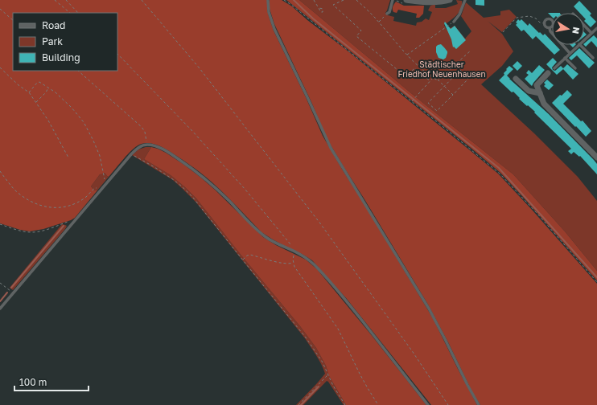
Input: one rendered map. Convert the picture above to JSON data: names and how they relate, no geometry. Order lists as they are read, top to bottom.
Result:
{
  "parks": ["Städtischer Friedhof Neuenhausen"],
  "legend": ["Road", "Park", "Building"],
  "scale_bar": "100 m",
  "north": "right"
}
